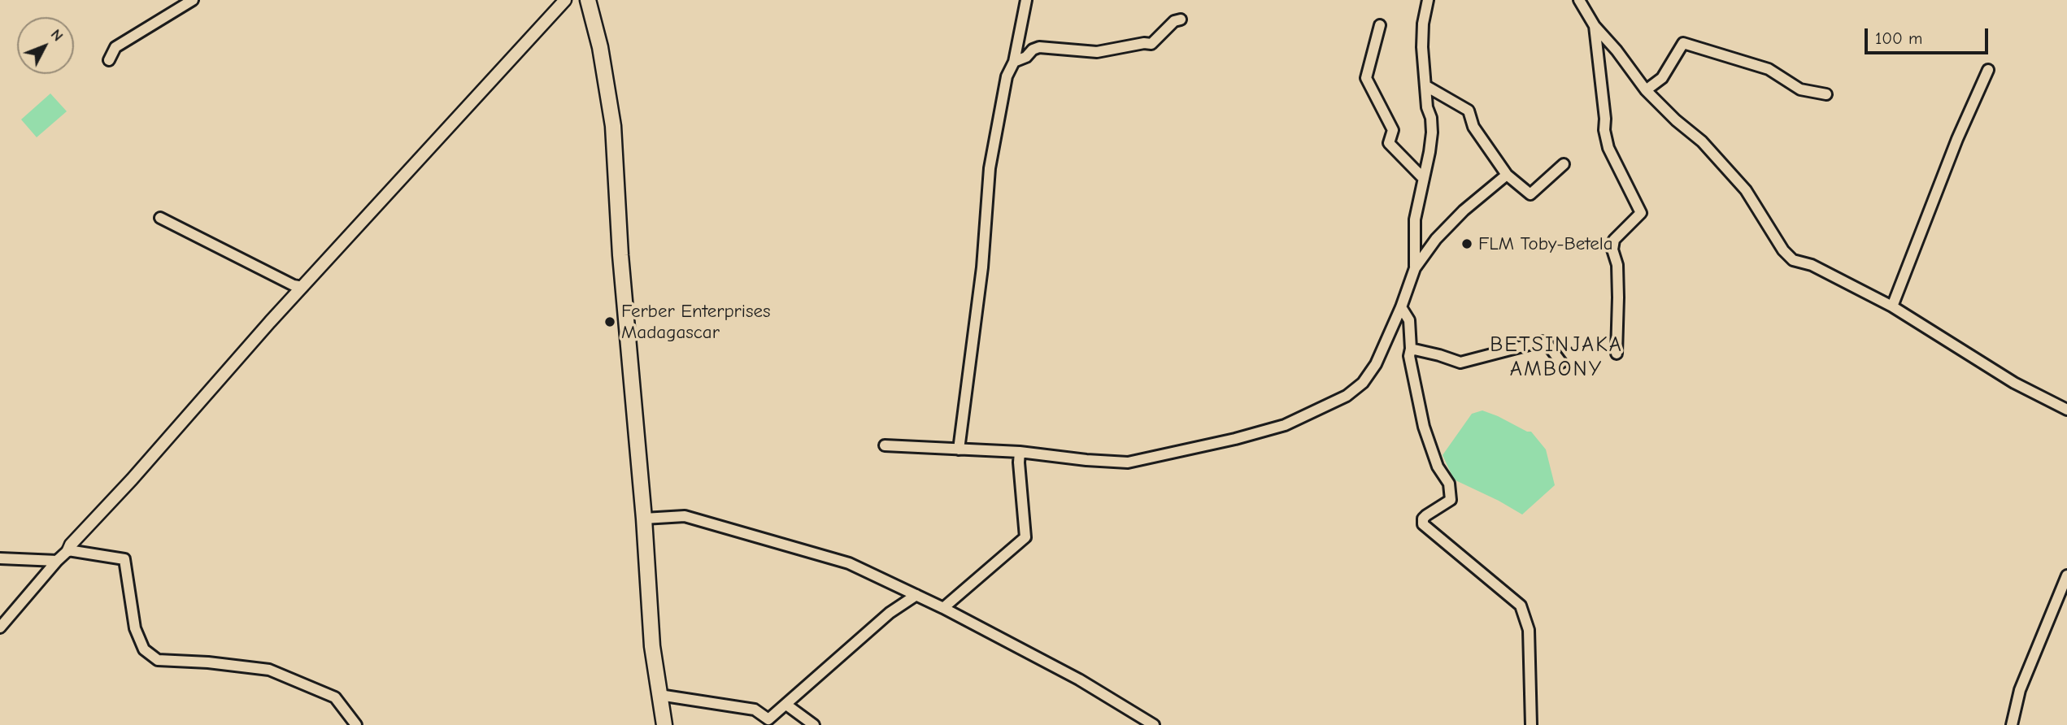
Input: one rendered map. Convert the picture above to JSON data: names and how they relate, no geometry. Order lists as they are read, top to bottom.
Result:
{
  "districts": ["BETSINJAKA AMBONY"],
  "places": ["FLM Toby-Betela", "Ferber Enterprises Madagascar"],
  "scale_bar": "100 m",
  "north": "top right"
}
